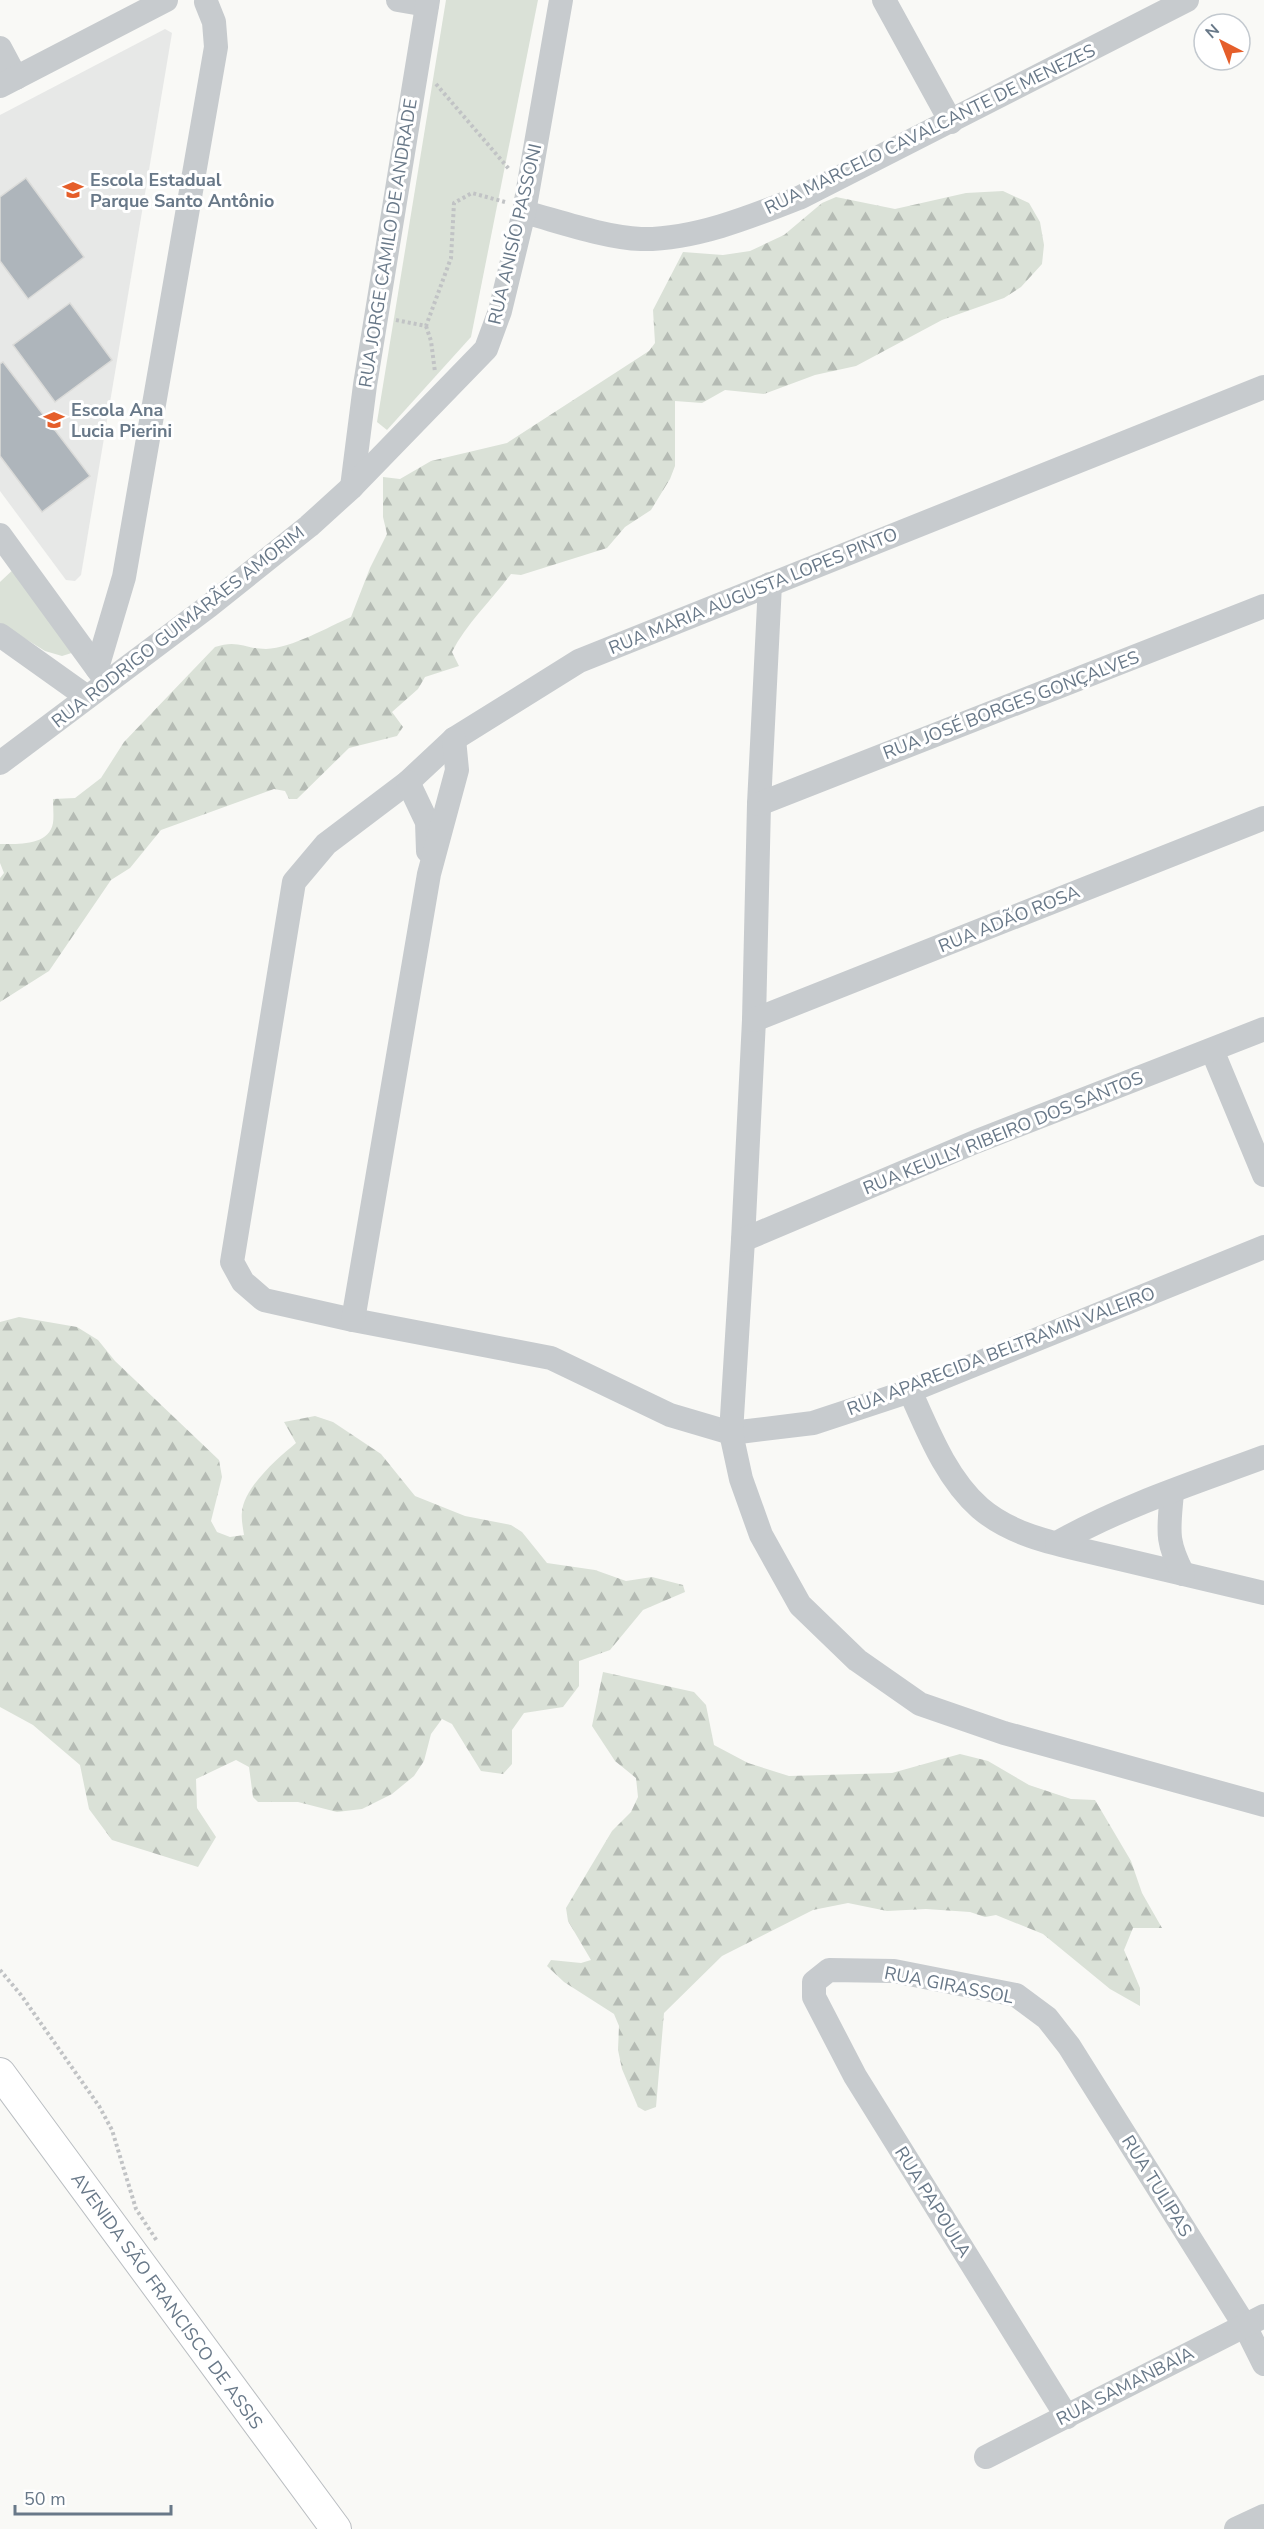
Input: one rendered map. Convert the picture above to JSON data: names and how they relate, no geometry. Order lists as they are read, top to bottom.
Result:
{
  "streets": {
    "main road": ["AVENIDA SÃO FRANCISCO DE ASSIS"],
    "street": [
      "RUA MARCELO CAVALCANTE DE MENEZES",
      "RUA ANISÍO PASSONI",
      "RUA JORGE CAMILO DE ANDRADE",
      "RUA MARIA AUGUSTA LOPES PINTO",
      "RUA RODRIGO GUIMARÃES AMORIM",
      "RUA JOSÉ BORGES GONÇALVES",
      "RUA ADÃO ROSA",
      "RUA KEULLY RIBEIRO DOS SANTOS",
      "RUA APARECIDA BELTRAMIN VALEIRO",
      "RUA GIRASSOL",
      "RUA TULIPAS",
      "RUA PAPOULA",
      "RUA SAMANBAIA"
    ]
  },
  "crossings": [
    ["RUA MARCELO CAVALCANTE DE MENEZES", "RUA ANISÍO PASSONI"],
    ["RUA ANISÍO PASSONI", "RUA JORGE CAMILO DE ANDRADE"],
    ["RUA ANISÍO PASSONI", "RUA RODRIGO GUIMARÃES AMORIM"],
    ["RUA JORGE CAMILO DE ANDRADE", "RUA RODRIGO GUIMARÃES AMORIM"],
    ["RUA GIRASSOL", "RUA TULIPAS"],
    ["RUA GIRASSOL", "RUA PAPOULA"],
    ["RUA TULIPAS", "RUA SAMANBAIA"],
    ["RUA PAPOULA", "RUA SAMANBAIA"]
  ],
  "places": {
    "school or university": ["Escola Estadual Parque Santo Antônio", "Escola Ana Lucia Pierini"]
  },
  "scale_bar": "50 m",
  "north": "top left"
}
